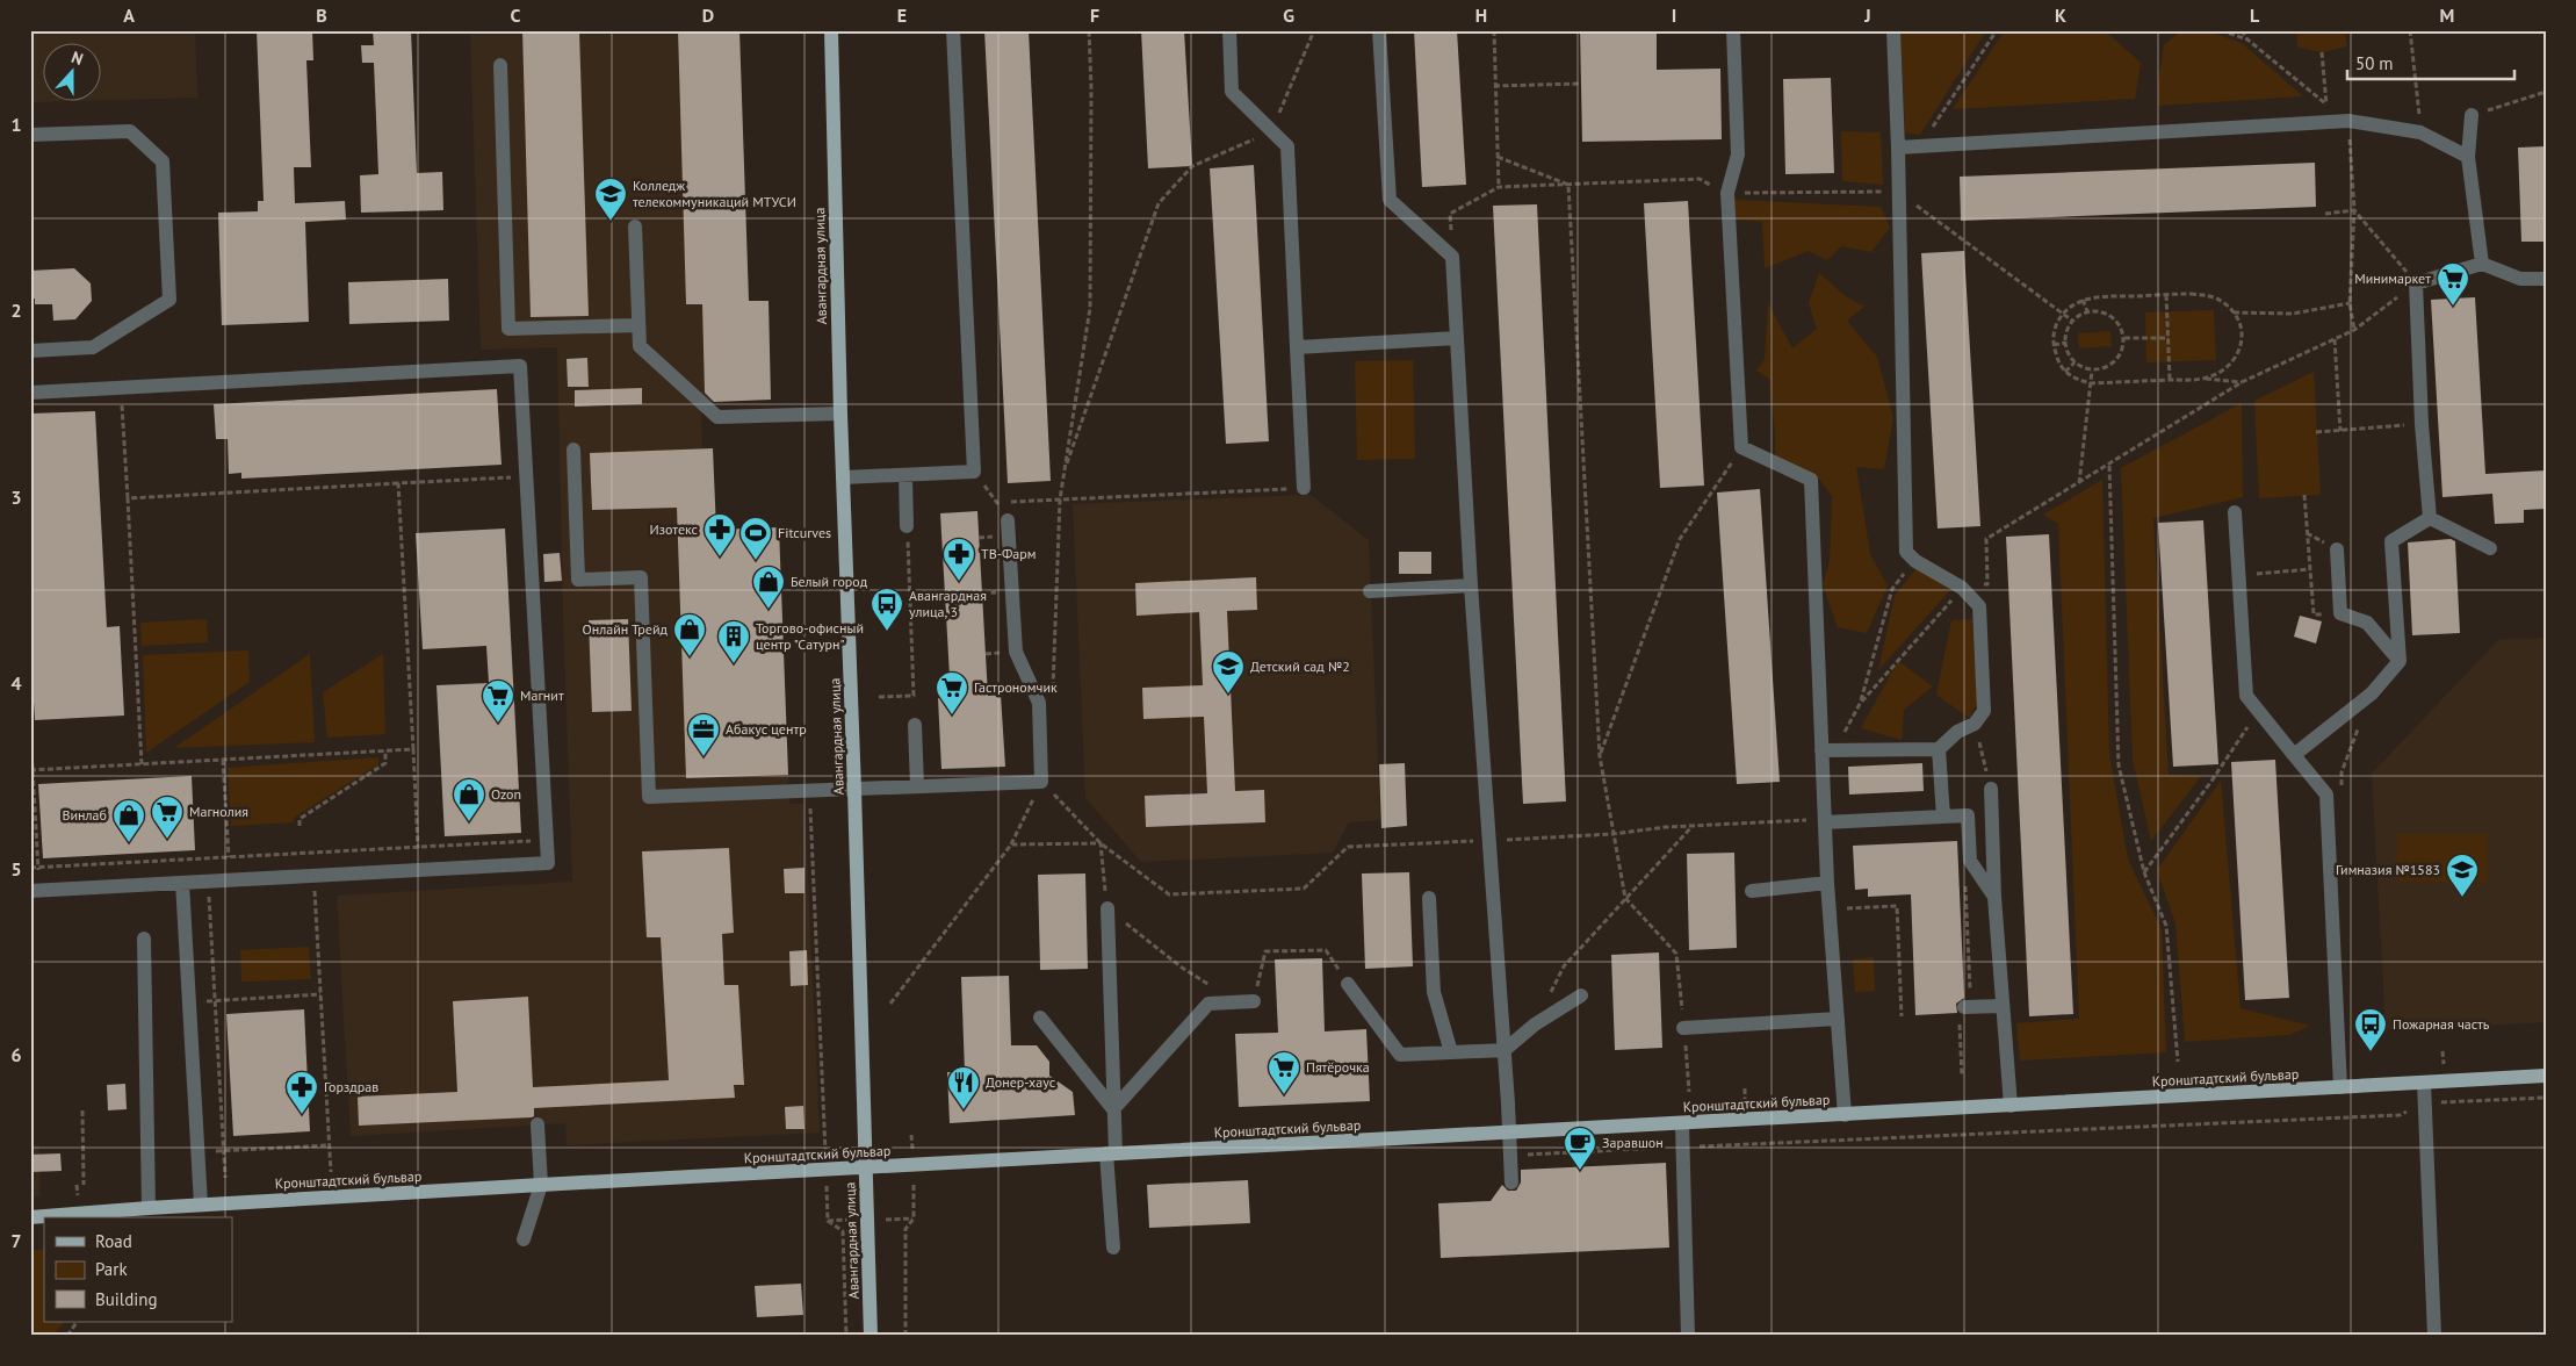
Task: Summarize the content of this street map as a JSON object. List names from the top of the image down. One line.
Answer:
{"streets":{"main road":["Авангардная улица","Кронштадтский бульвар"]},"crossings":[["Авангардная улица","Кронштадтский бульвар"]],"places":{"school or university":["Колледж телекоммуникаций МТУСИ","Детский сад №2","Гимназия №1583"],"supermarket":["Минимаркет","Гастрономчик","Магнит","Магнолия","Пятёрочка"],"pharmacy":["Изотекс","ТВ-Фарм","Горздрав"],"sports":["Fitcurves"],"shop":["Белый город","Онлайн Трейд","Ozon","Винлаб"],"bus stop":["Авангардная улица, 3","Пожарная часть"],"building":["Торгово-офисный центр \"Сатурн\""],"office":["Абакус центр"],"restaurant":["Донер-хаус"],"cafe":["Заравшон"]},"legend":["Road","Park","Building"],"scale_bar":"50 m","north":"top","grid":{"columns":["A","B","C","D","E","F","G","H","I","J","K","L","M"],"rows":["1","2","3","4","5","6","7"]}}
